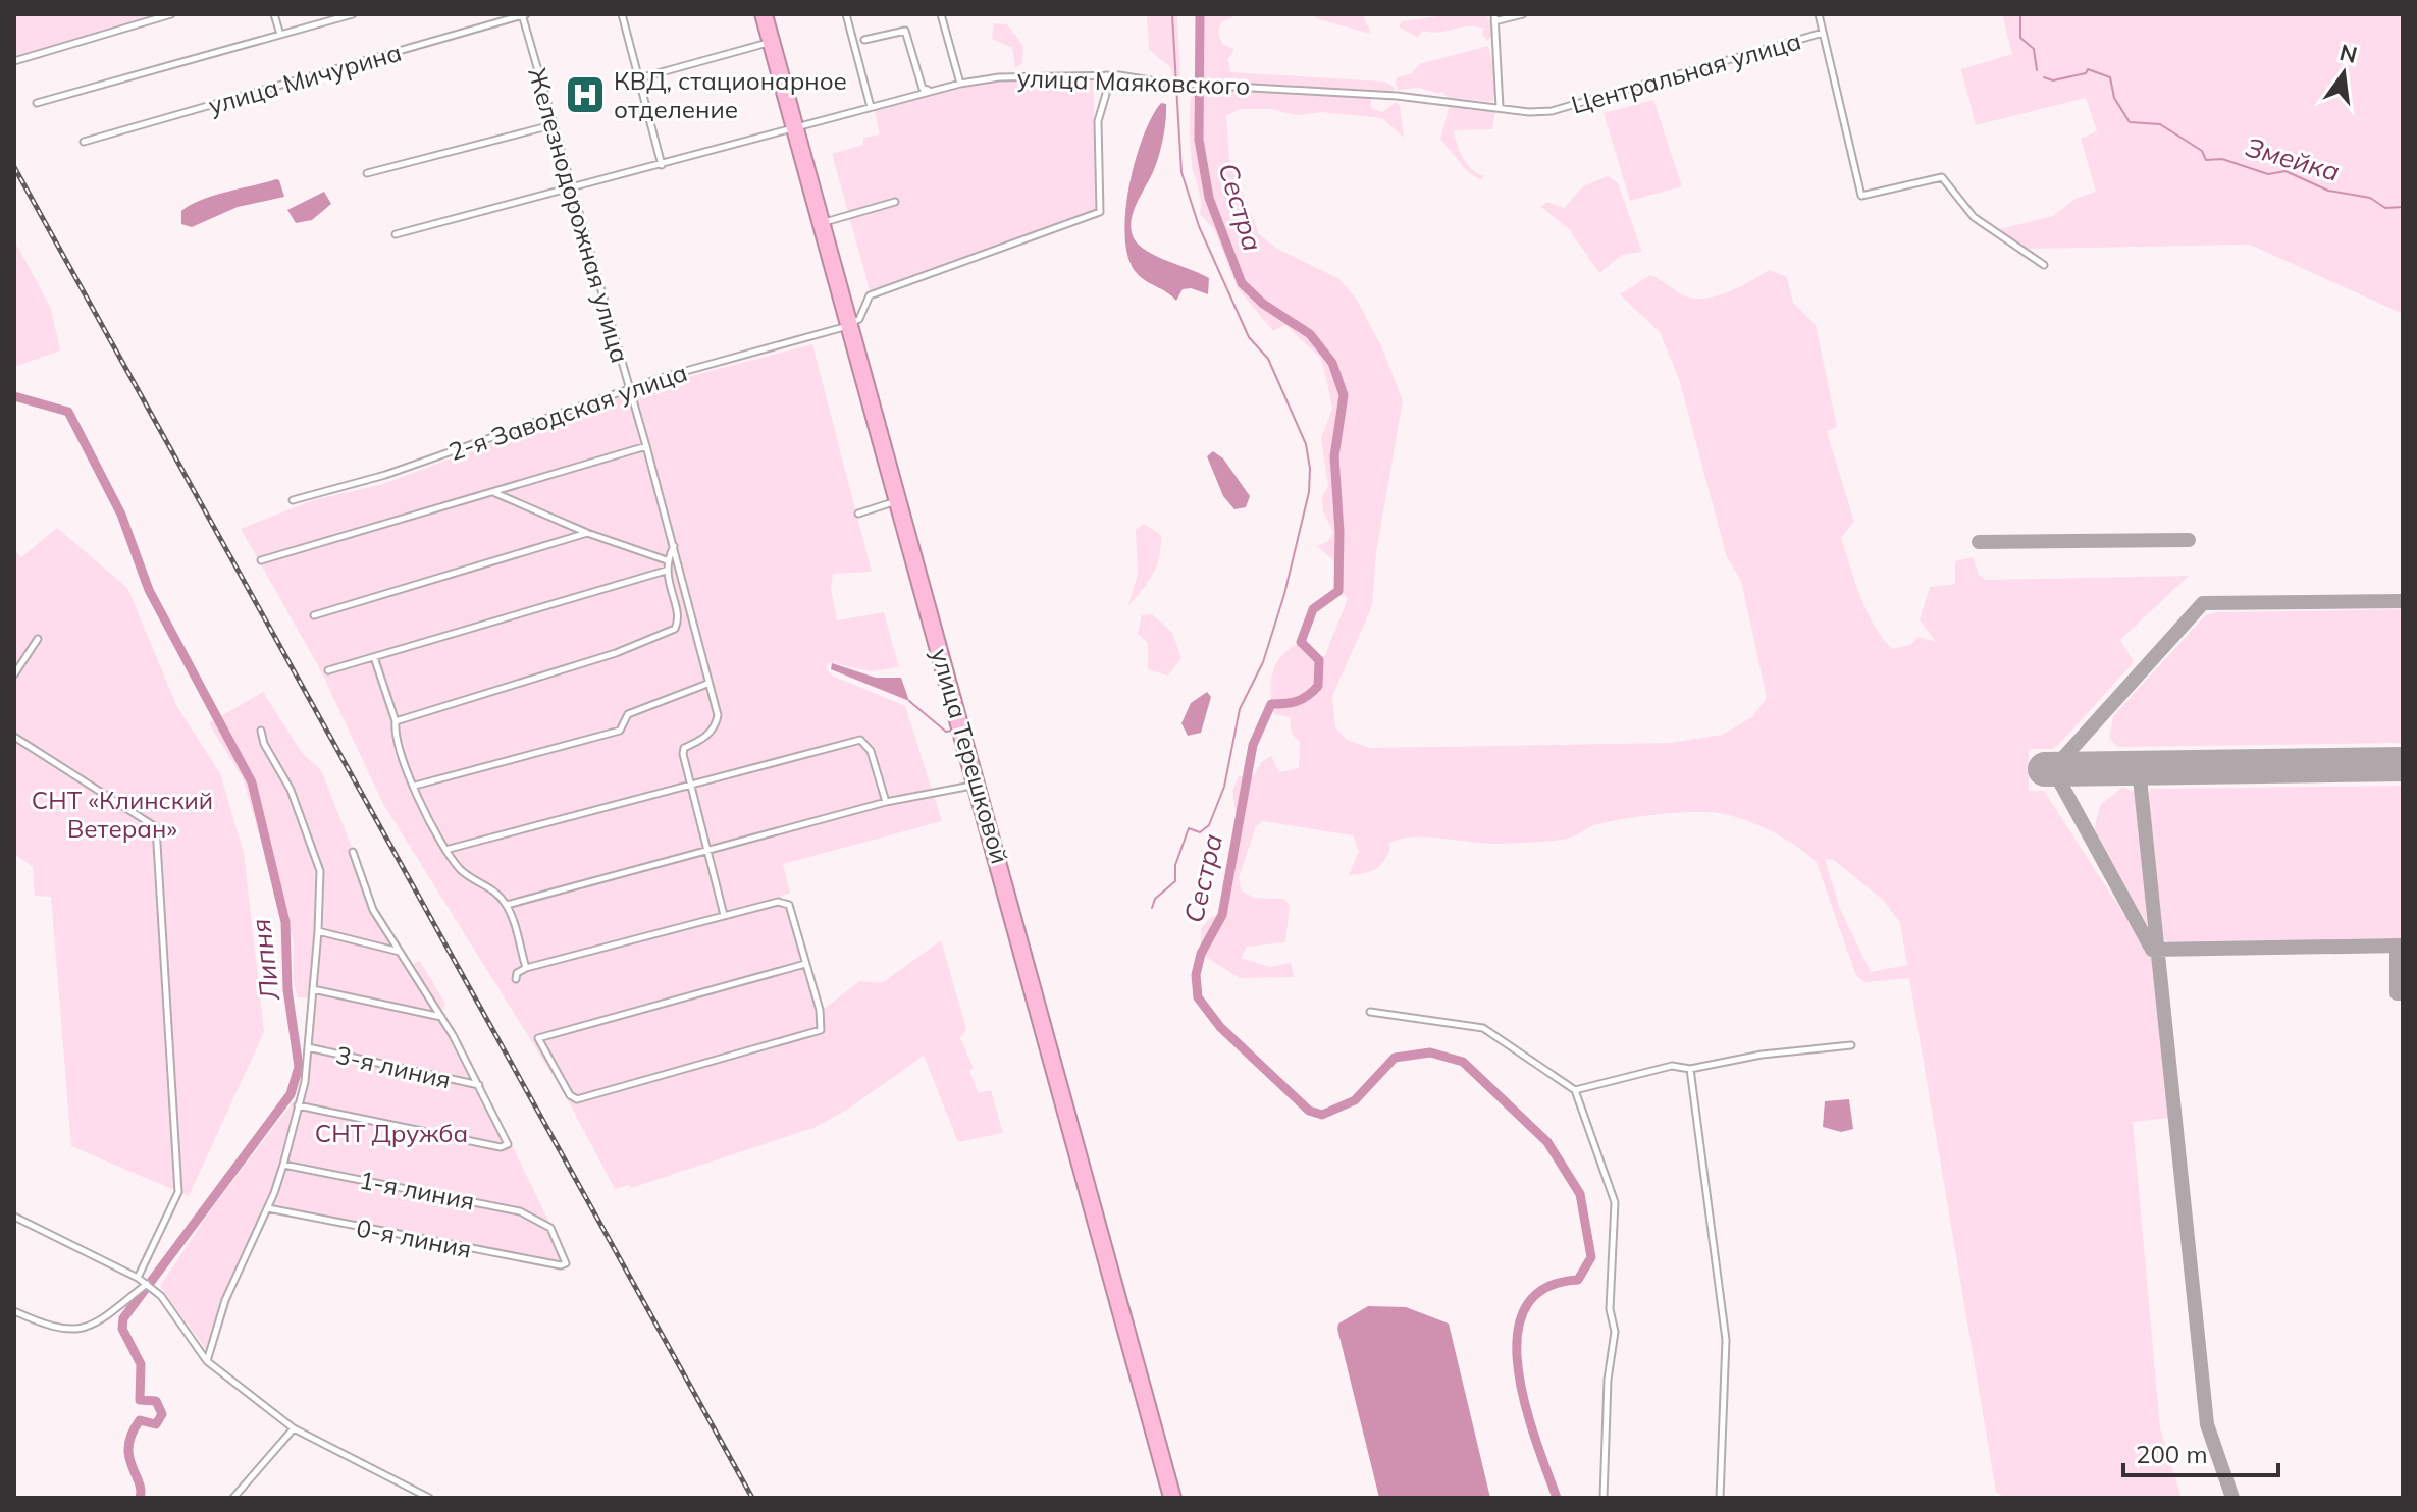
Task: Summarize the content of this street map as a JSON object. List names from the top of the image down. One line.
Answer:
{"streets":{"highway":["улица Терешковой"],"street":["Центральная улица","улица Мичурина","улица Маяковского","Железнодорожная улица","2-я Заводская улица","3-я линия","1-я линия","0-я линия"]},"crossings":[["Центральная улица","улица Маяковского"],["улица Мичурина","Железнодорожная улица"],["улица Маяковского","Железнодорожная улица"],["улица Маяковского","улица Терешковой"],["Железнодорожная улица","2-я Заводская улица"],["2-я Заводская улица","улица Терешковой"],["1-я линия","0-я линия"]],"water":["Змейка","Сестра","Липня"],"parks":["СНТ «Клинский Ветеран»","СНТ Дружба"],"places":{"hospital":["КВД, стационарное отделение"]},"scale_bar":"200 m","north":"top"}
